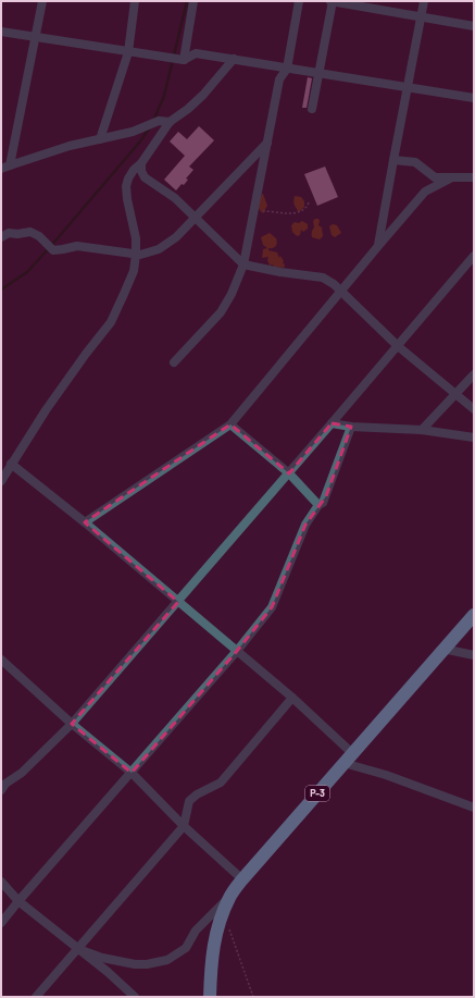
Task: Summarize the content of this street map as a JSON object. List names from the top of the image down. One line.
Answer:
{"streets":{"highway":["P-3"]}}
